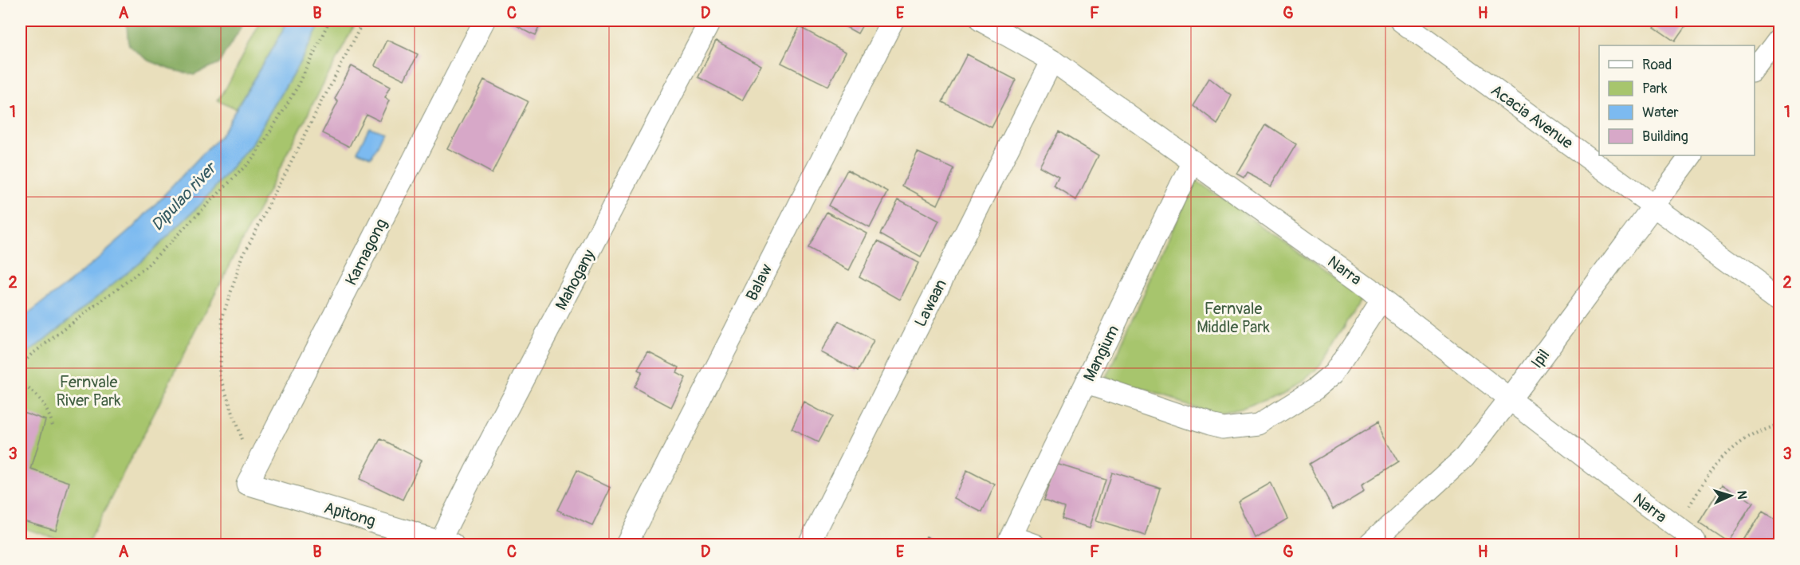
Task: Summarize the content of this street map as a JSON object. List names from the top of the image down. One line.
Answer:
{"streets":{"street":["Acacia Avenue","Kamagong","Narra","Mahogany","Balaw","Lawaan","Mangium","Ipil","Apitong"]},"crossings":[["Acacia Avenue","Ipil"],["Kamagong","Apitong"],["Narra","Lawaan"],["Narra","Mangium"],["Narra","Ipil"],["Mahogany","Apitong"]],"water":["Dipulao river"],"parks":["Fernvale Middle Park","Fernvale River Park"],"legend":["Road","Park","Water","Building"],"north":"right","grid":{"columns":["A","B","C","D","E","F","G","H","I"],"rows":["1","2","3"]}}
